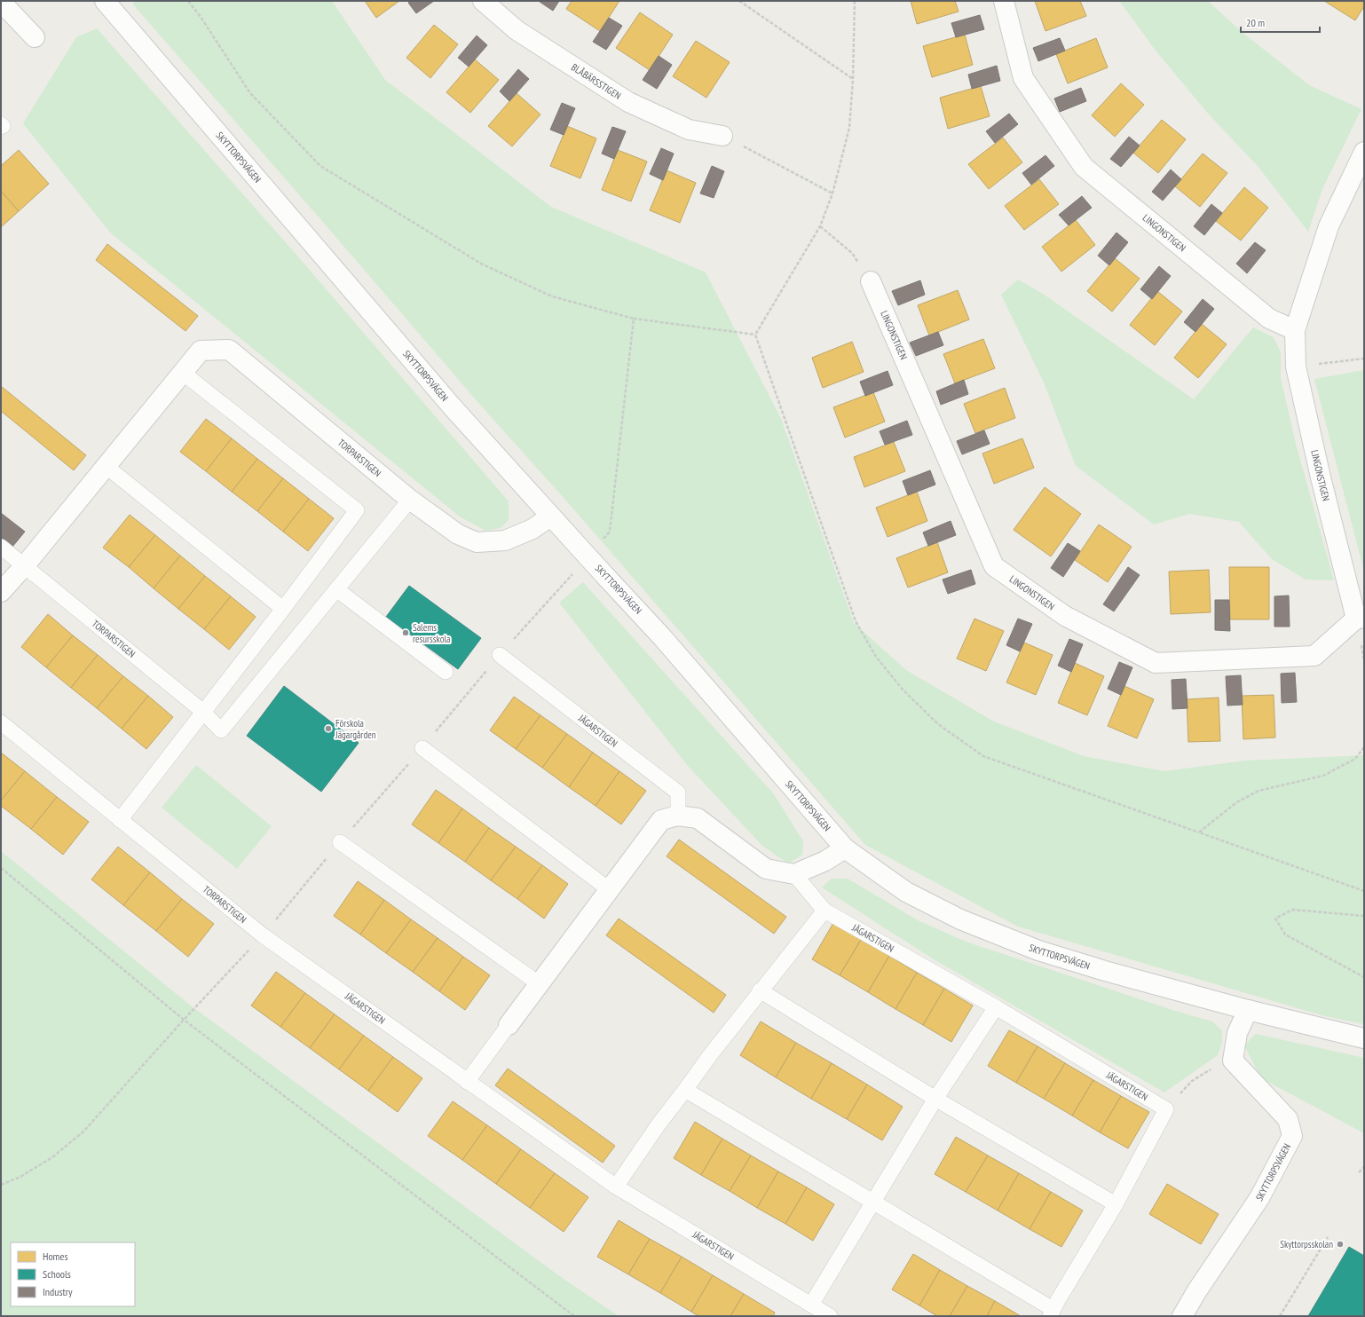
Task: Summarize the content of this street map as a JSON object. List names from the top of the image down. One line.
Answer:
{"streets":{"street":["BLÅBÄRSSTIGEN","SKYTTORPSVÄGEN","LINGONSTIGEN","TORPARSTIGEN"],"lane":["JÄGARSTIGEN"]},"crossings":[["SKYTTORPSVÄGEN","TORPARSTIGEN"],["TORPARSTIGEN","JÄGARSTIGEN"]],"places":["Salems resursskola","Förskola Jägargården","Skyttorpsskolan"],"legend":["Homes","Schools","Industry"],"scale_bar":"20 m"}
